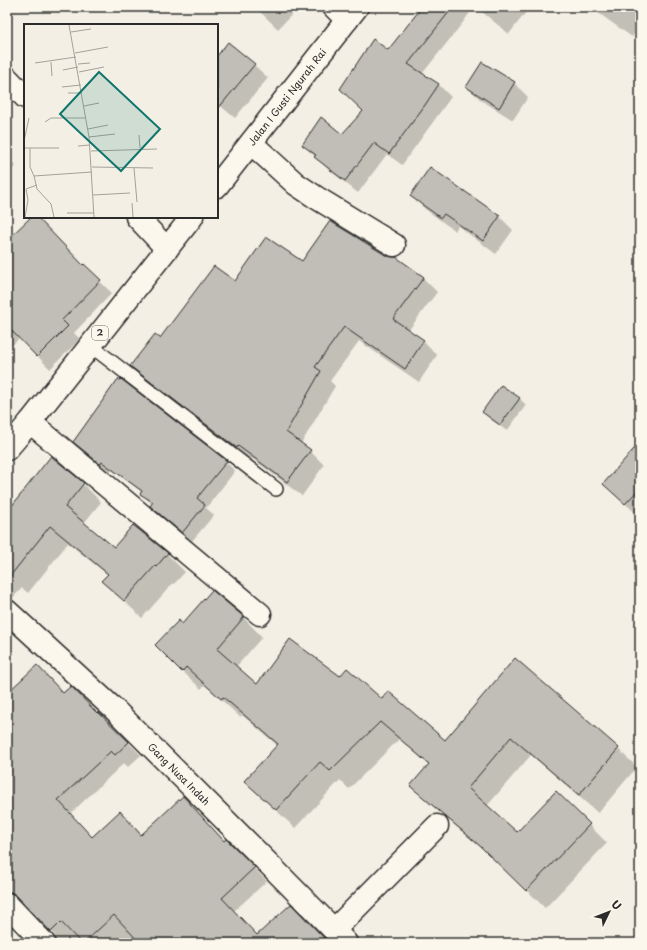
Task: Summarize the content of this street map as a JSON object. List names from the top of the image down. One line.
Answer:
{"streets":{"main road":["Jalan I Gusti Ngurah Rai","2","Gang Nusa Indah"]},"north":"top right"}
